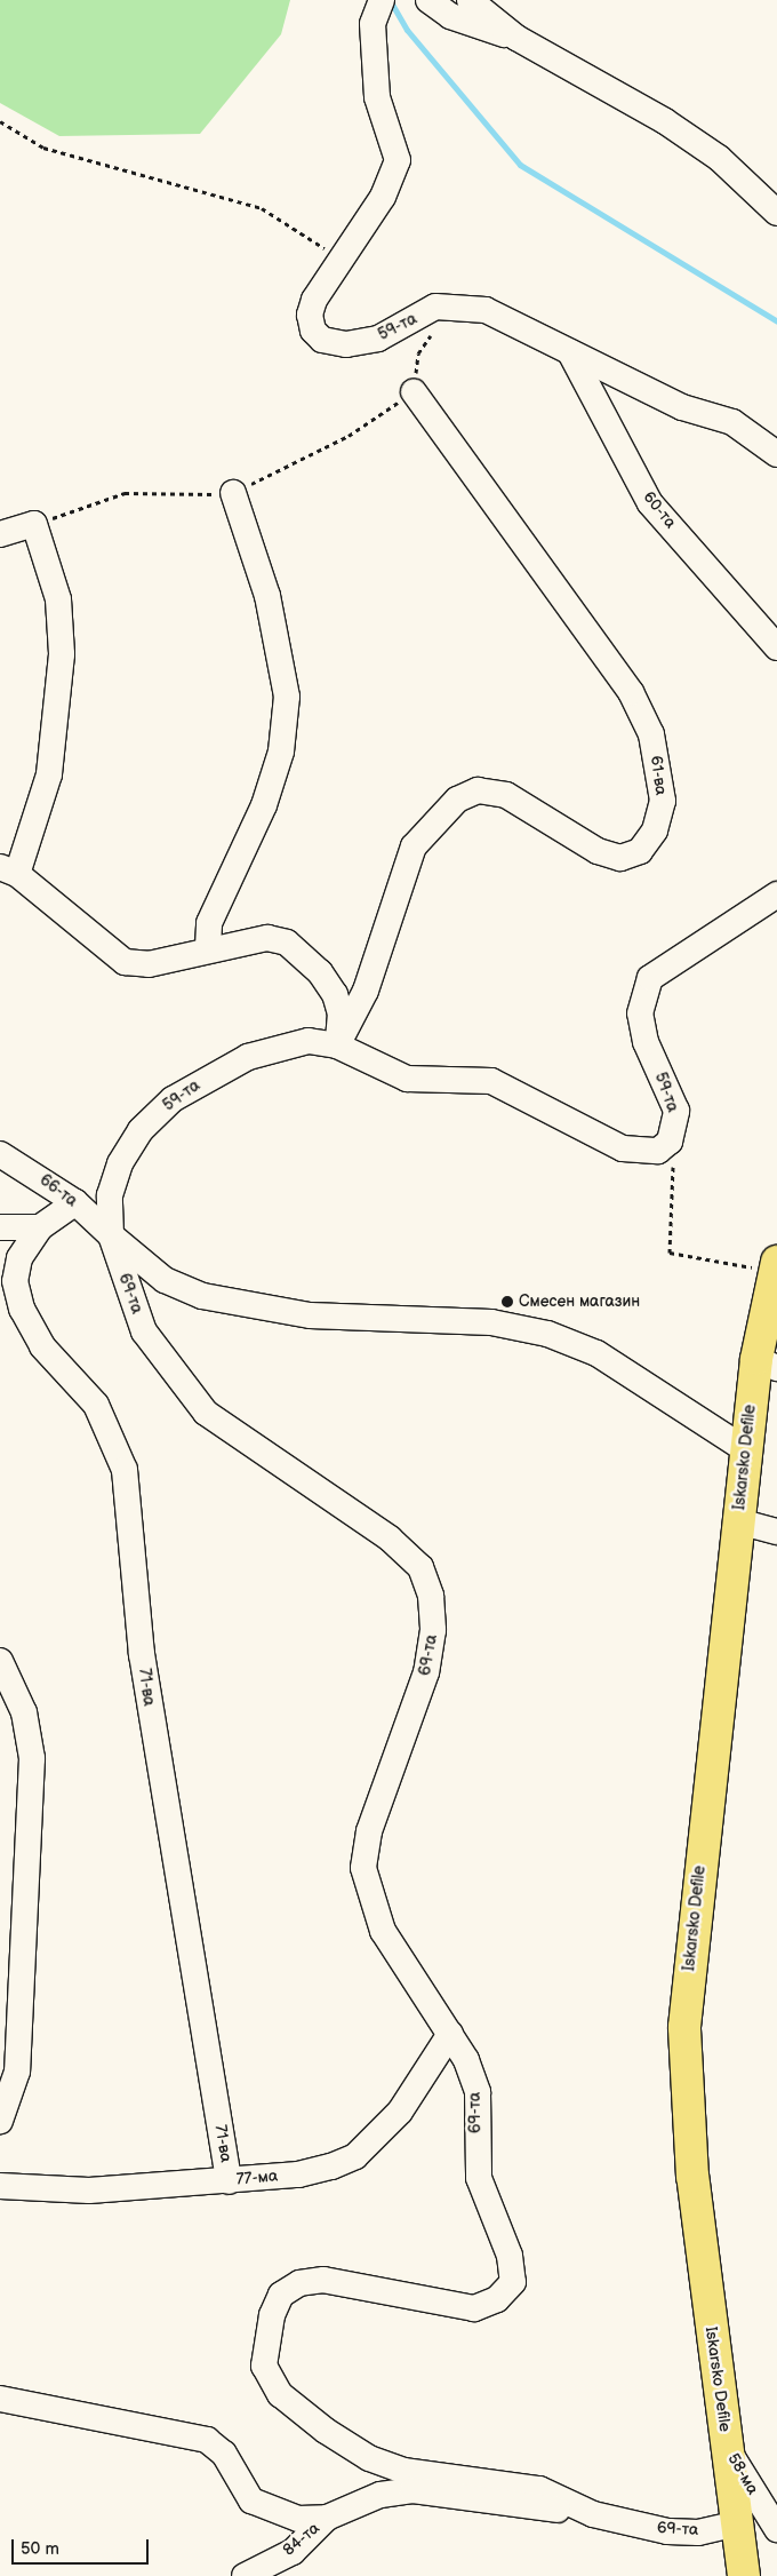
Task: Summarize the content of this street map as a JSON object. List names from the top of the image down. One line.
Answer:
{"streets":{"main road":["Iskarsko Defile"],"street":["59-та","60-та","61-ва","66-та","69-та","71-ва","77-ма","58-ма","84-та"]},"crossings":[["59-та","60-та"],["59-та","61-ва"],["59-та","66-та"],["59-та","69-та"],["66-та","69-та"],["69-та","Iskarsko Defile"],["69-та","77-ма"],["Iskarsko Defile","58-ма"],["71-ва","77-ма"]],"places":["Смесен магазин"],"scale_bar":"50 m"}
